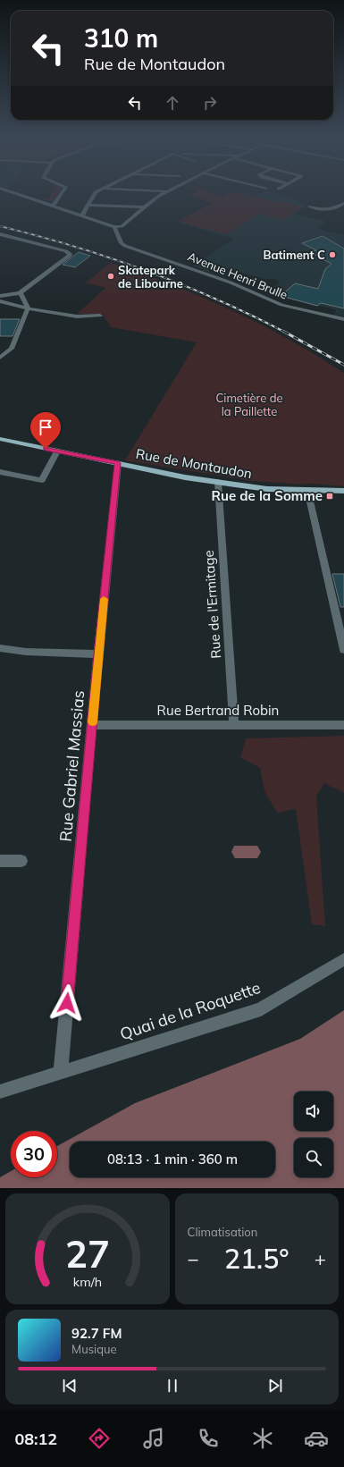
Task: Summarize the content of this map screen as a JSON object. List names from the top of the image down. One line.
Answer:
{"streets":{"main road":["Rue de Montaudon"],"street":["Avenue Henri Brulle","Rue de l'Ermitage","Rue Bertrand Robin","Rue Gabriel Massias","Quai de la Roquette"]},"crossings":[["Rue de Montaudon","Rue de l'Ermitage"],["Rue de Montaudon","Rue Gabriel Massias"],["Rue de l'Ermitage","Rue Bertrand Robin"],["Rue Bertrand Robin","Rue Gabriel Massias"],["Rue Gabriel Massias","Quai de la Roquette"]],"parks":["Cimetière de la Paillette"],"places":{"other":["Batiment C","Skatepark de Libourne"],"transit":["Rue de la Somme"]},"page":{"turn":["310 m","Rue de Montaudon"],"limit":"30","trip":"08:13 · 1 min · 360 m","tile":"Climatisation","heat":["−","21.5°","+"],"song":["92.7 FM","Musique"],"tabs":"08:12","gauge":["27","km/h"]}}
